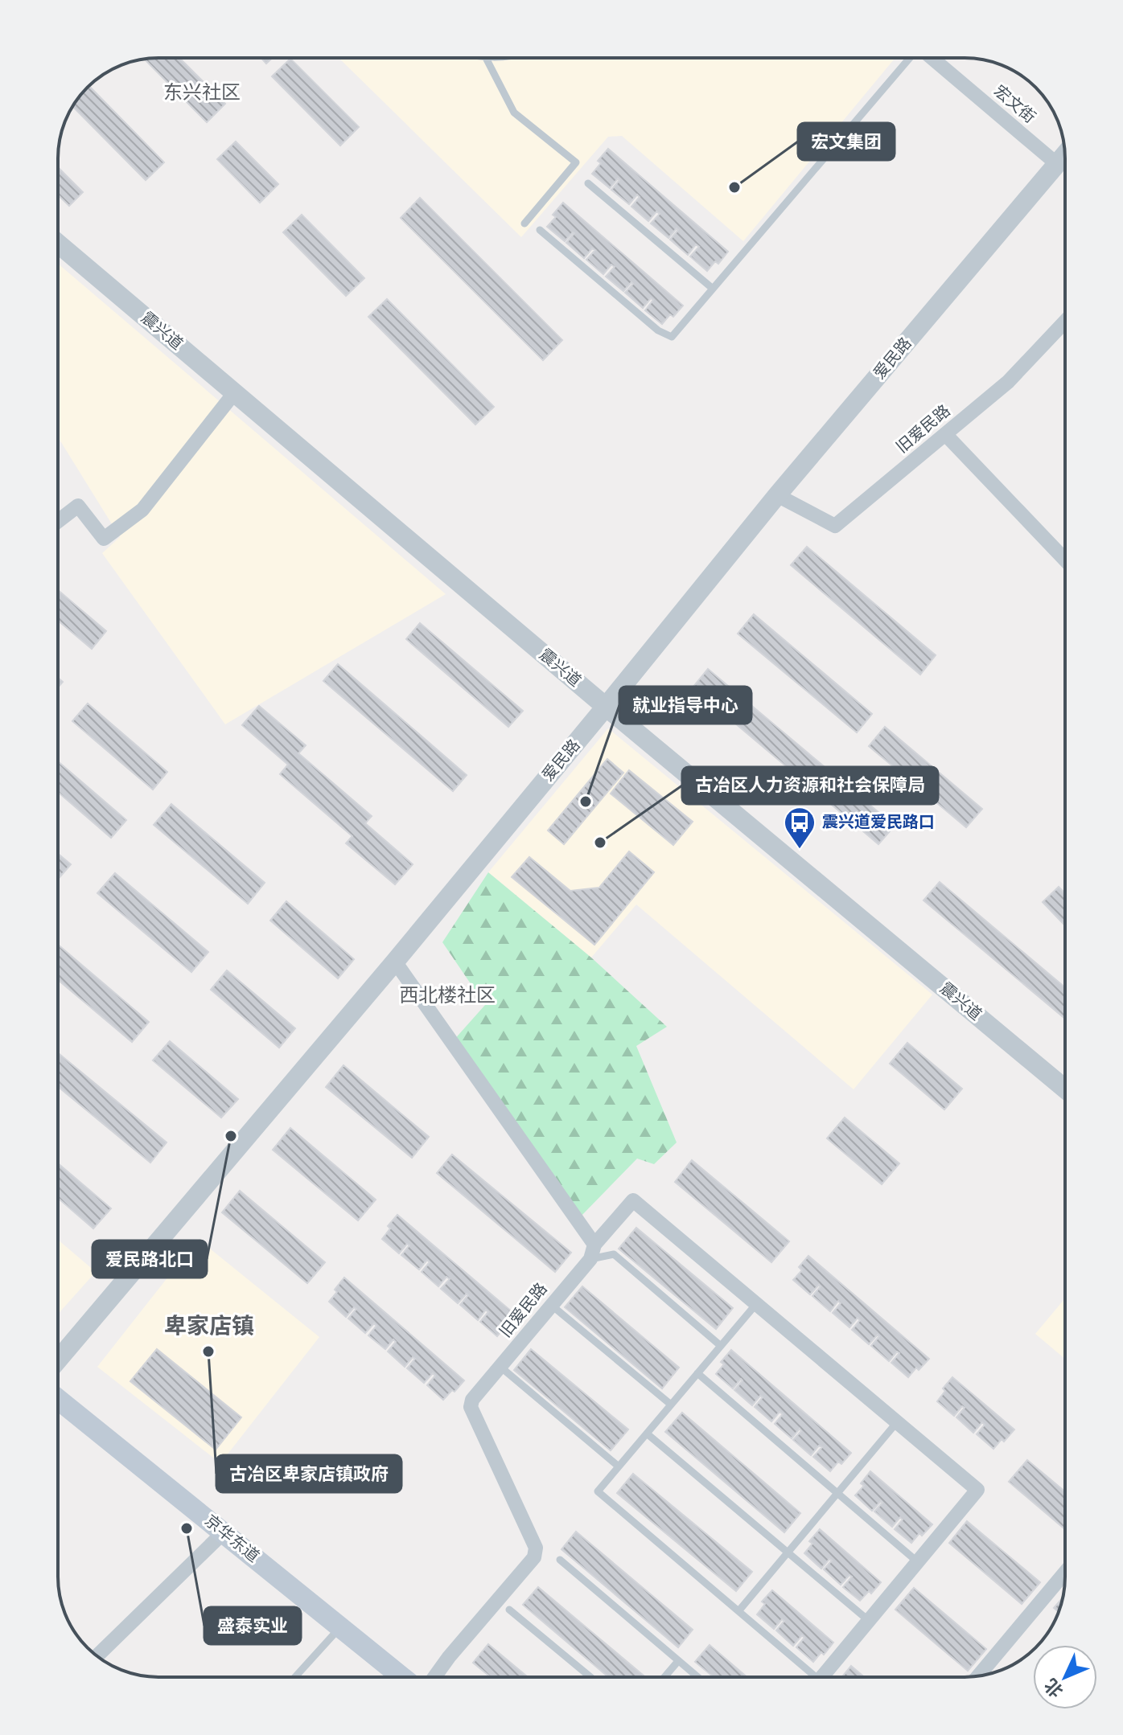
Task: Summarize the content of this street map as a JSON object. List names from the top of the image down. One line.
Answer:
{"streets":{"main road":["京华东道"],"street":["宏文街","震兴道","爱民路","旧爱民路"]},"crossings":[["宏文街","爱民路"],["震兴道","爱民路"],["爱民路","旧爱民路"]],"districts":["东兴社区","西北楼社区","卑家店镇"],"places":{"other":["宏文集团","就业指导中心","古冶区人力资源和社会保障局","爱民路北口","古冶区卑家店镇政府","盛泰实业"],"bus stop":["震兴道爱民路口"]},"north":"bottom left"}
